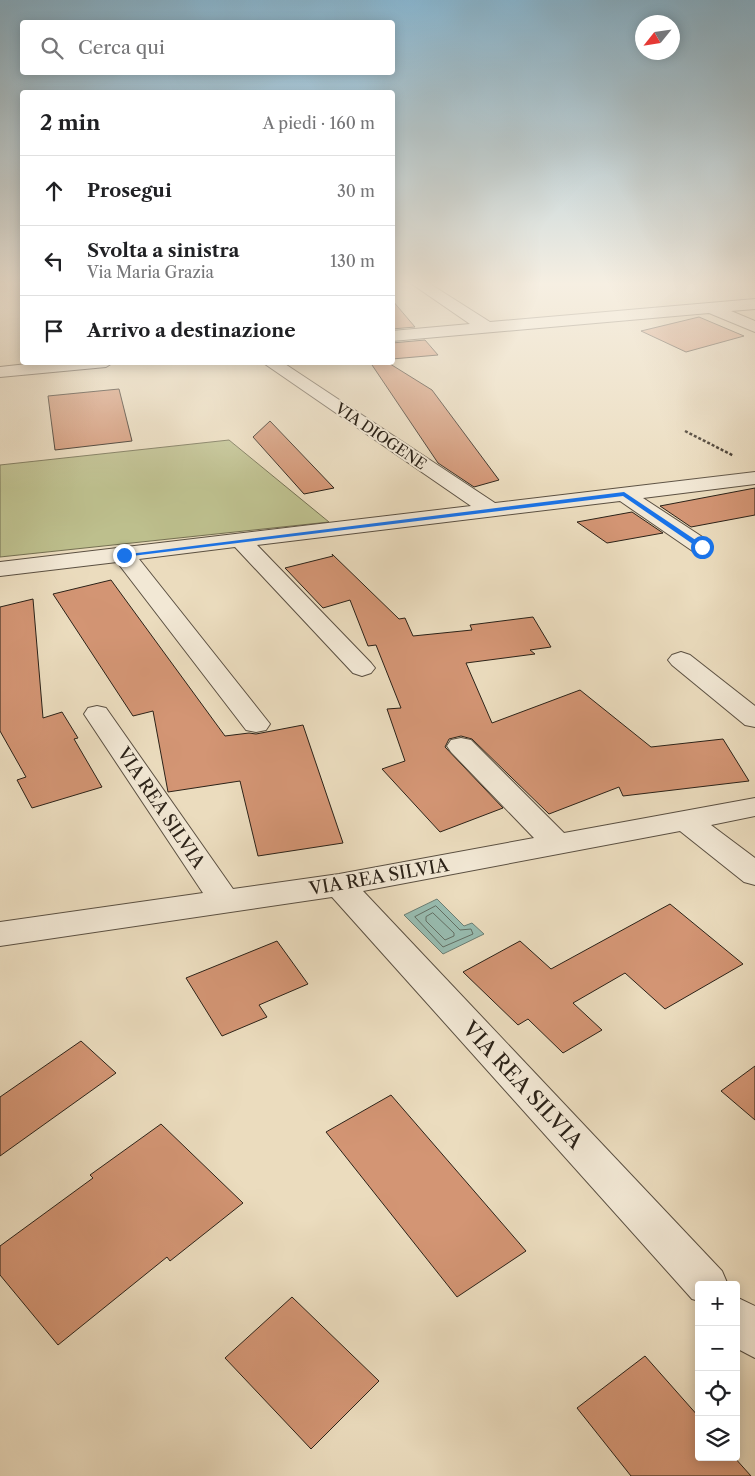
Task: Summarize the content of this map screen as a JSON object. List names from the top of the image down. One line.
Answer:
{"streets":{"street":["VIA DIOGENE","VIA REA SILVIA"]},"north":"bottom left","page":{"search":"Cerca qui","heading":["2 min","A piedi · 160 m"],"list":[["Prosegui","30 m"],["Svolta a sinistra","Via Maria Grazia","130 m"],"Arrivo a destinazione"],"map_buttons":["+","−"]}}
